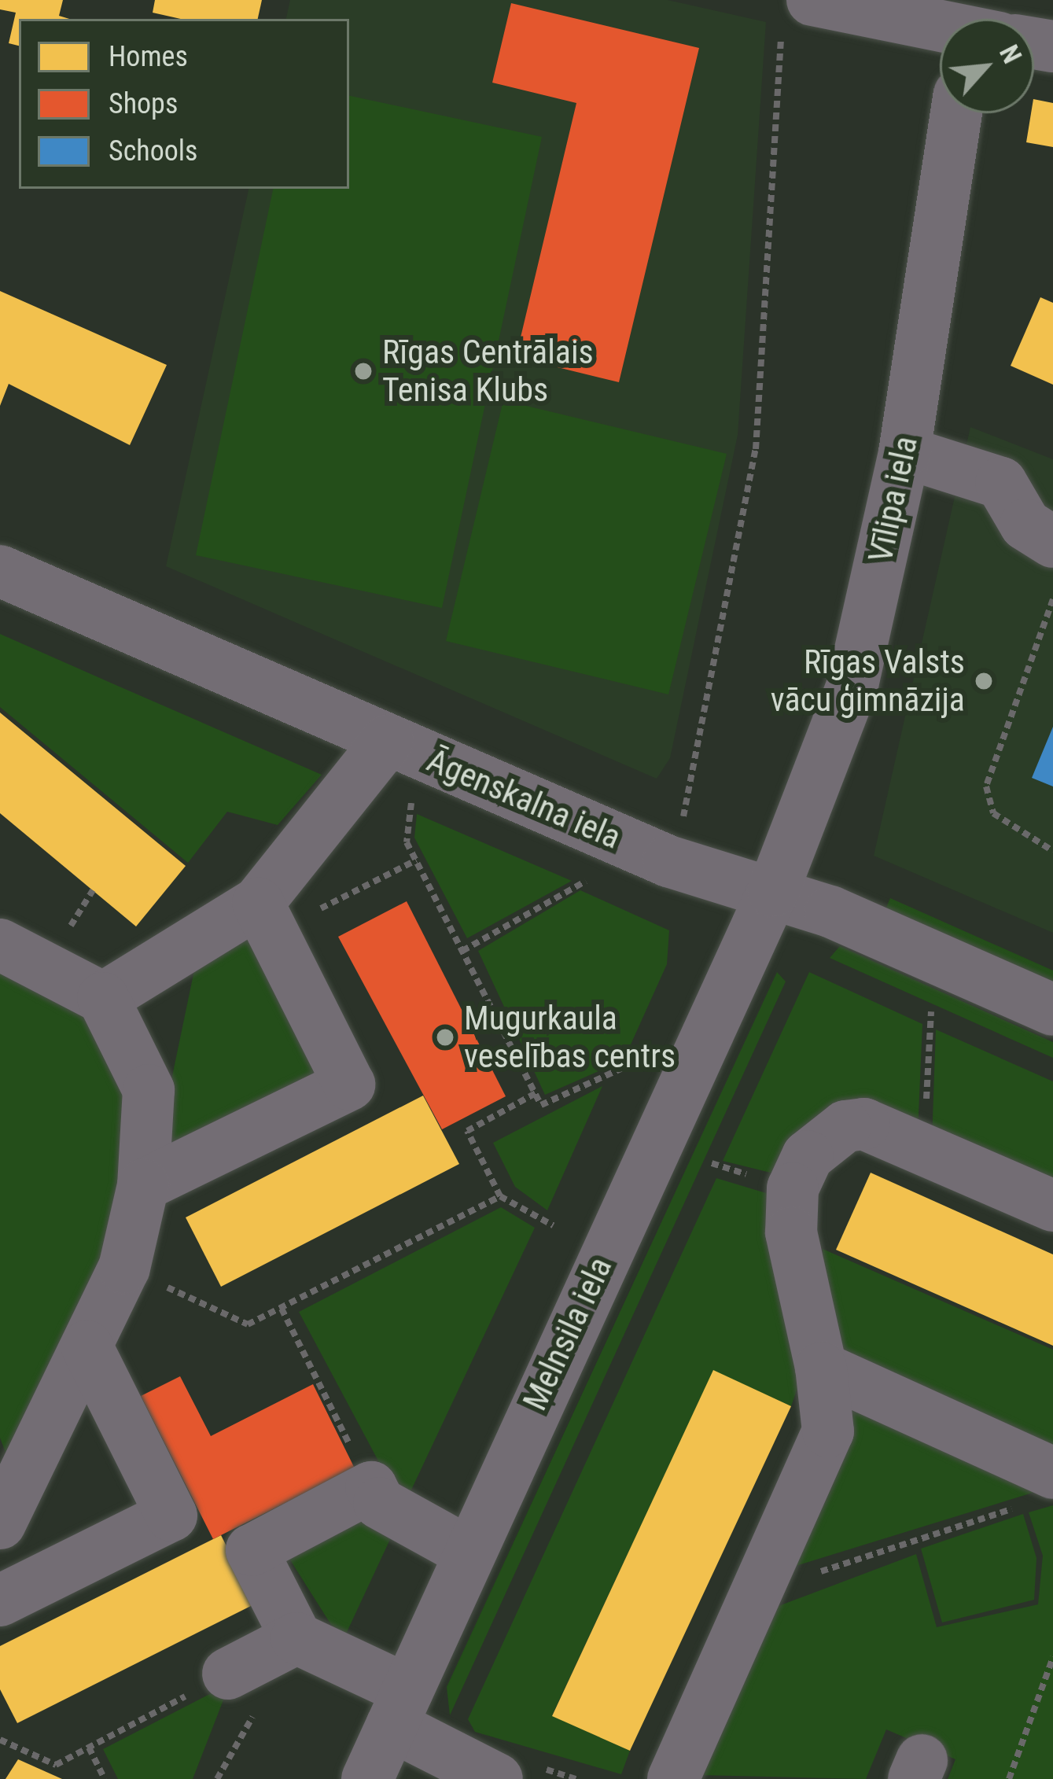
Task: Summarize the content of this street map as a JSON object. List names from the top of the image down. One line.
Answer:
{"streets":{"street":["Vīlipa iela","Āgenskalna iela","Melnsila iela"]},"crossings":[["Vīlipa iela","Āgenskalna iela"],["Vīlipa iela","Melnsila iela"],["Āgenskalna iela","Melnsila iela"]],"places":["Rīgas Centrālais Tenisa Klubs","Rīgas Valsts vācu ģimnāzija","Mugurkaula veselības centrs"],"legend":["Homes","Shops","Schools"],"north":"top right"}
